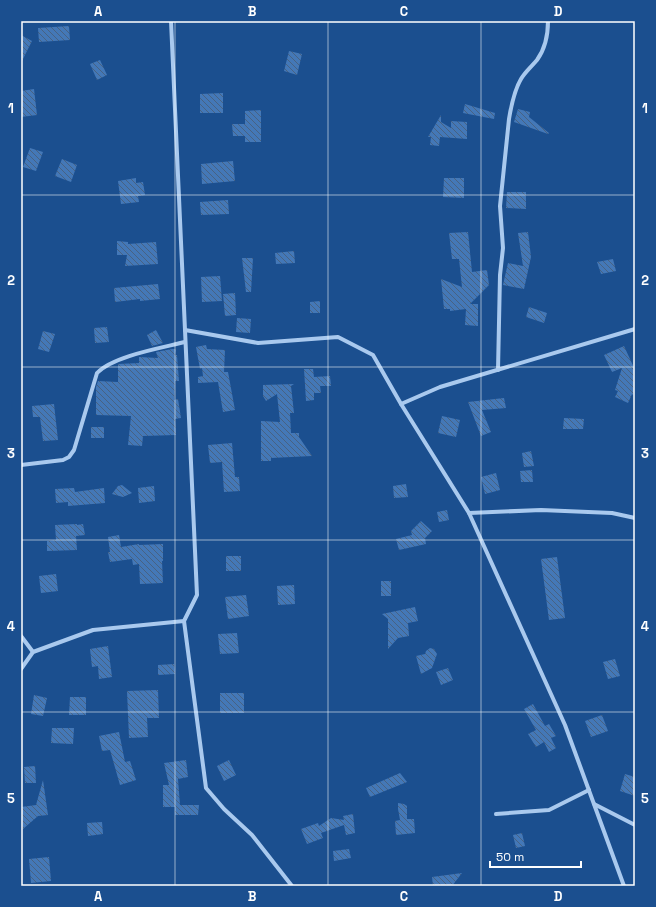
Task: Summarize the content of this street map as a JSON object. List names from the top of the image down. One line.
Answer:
{"scale_bar":"50 m","grid":{"columns":["A","B","C","D"],"rows":["1","2","3","4","5"]}}
